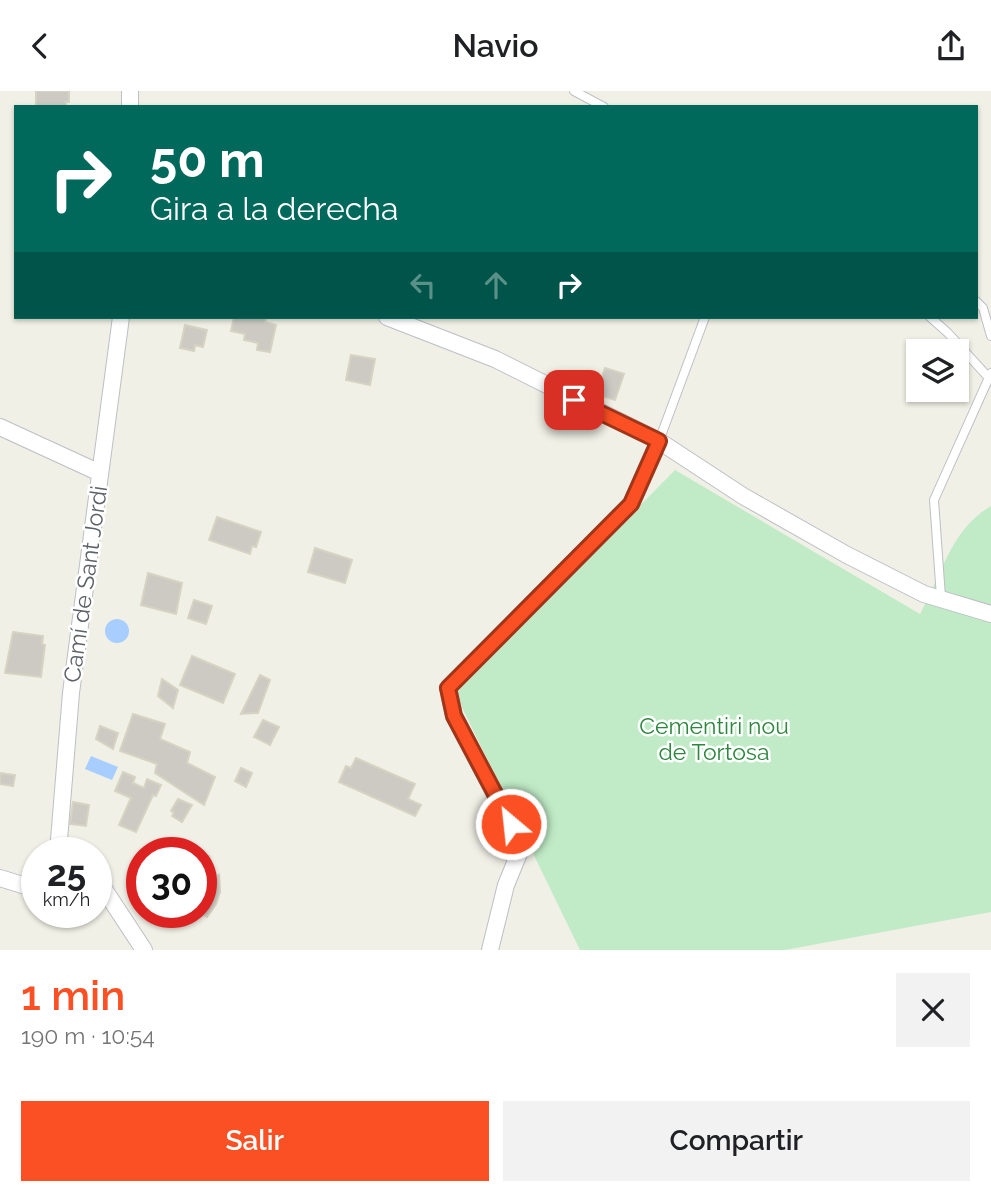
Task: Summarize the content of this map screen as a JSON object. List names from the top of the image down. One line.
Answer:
{"streets":{"street":["Camí de Sant Jordi"]},"parks":["Cementiri nou de Tortosa"],"page":{"header":"Navio","turn":["50 m","Gira a la derecha"],"speed":"25 km/h","limit":"30","heading":["1 min","190 m · 10:54"],"buttons":["Salir","Compartir"]}}
